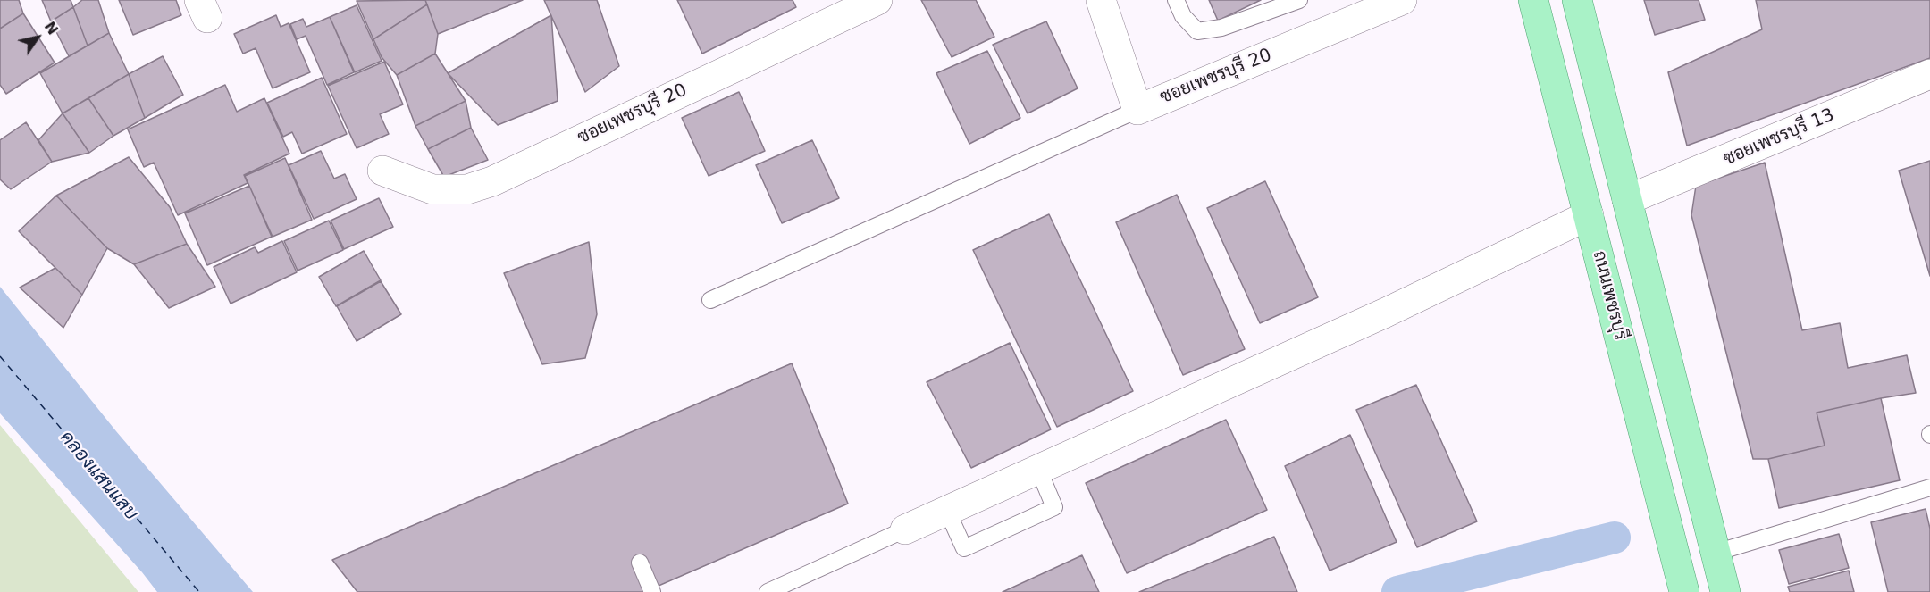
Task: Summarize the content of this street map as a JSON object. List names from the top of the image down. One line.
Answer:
{"streets":{"main road":["ถนนเพชรบุรี"],"street":["ซอยเพชรบุรี 20","ซอยเพชรบุรี 13"]},"water":["คลองแสนแสบ"],"north":"top right"}
